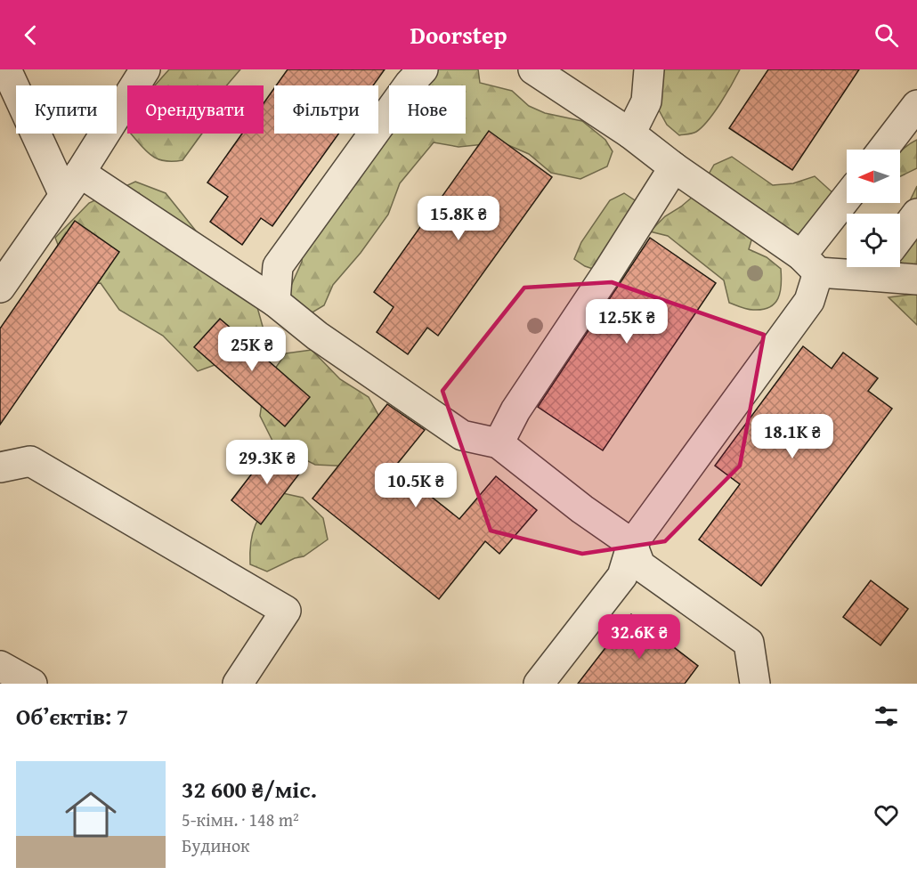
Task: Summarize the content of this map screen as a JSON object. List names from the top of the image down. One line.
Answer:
{"north":"left","page":{"header":"Doorstep","chip":["Купити","Орендувати","Фільтри","Нове"],"price":["15.8K ₴","12.5K ₴","25K ₴","18.1K ₴","29.3K ₴","10.5K ₴","32.6K ₴"],"heading":"Об’єктів: 7","list":[{"name":"32 600 ₴/міс.","note":"5-кімн. · 148 m² · Будинок"}]}}
